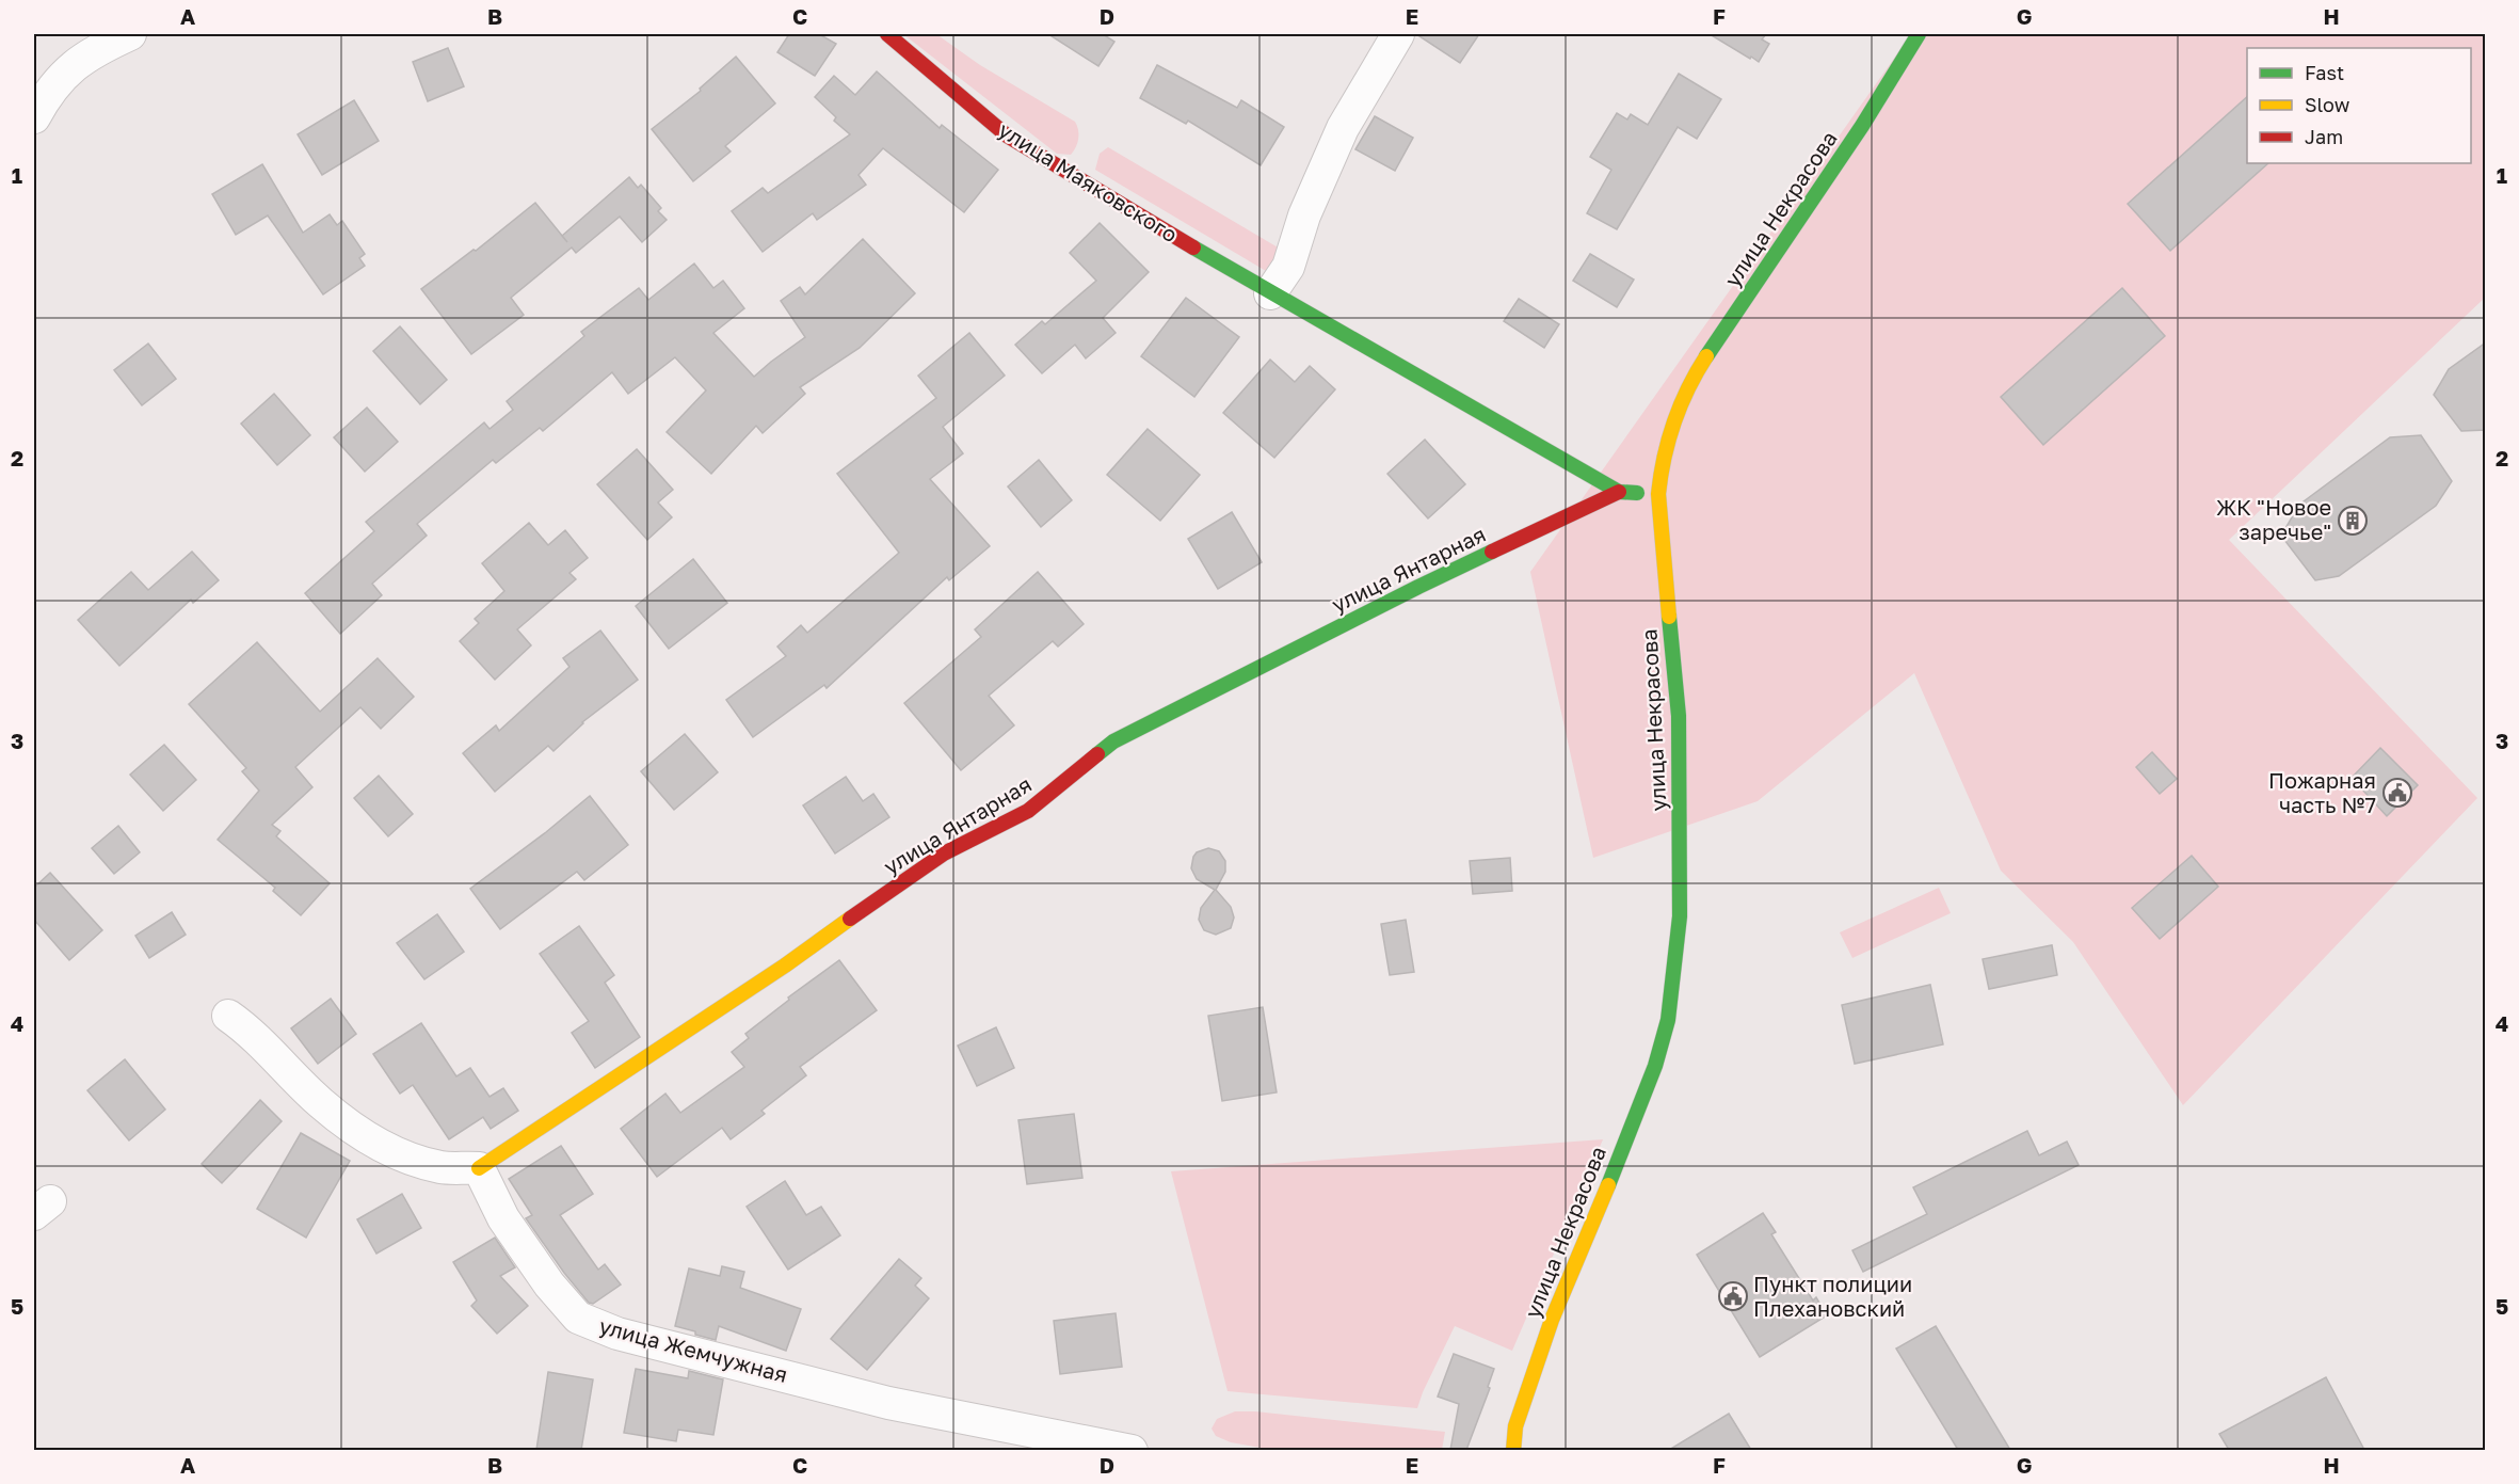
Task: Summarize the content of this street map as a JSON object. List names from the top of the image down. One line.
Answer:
{"streets":{"street":["улица Маяковского","улица Некрасова","улица Янтарная","улица Жемчужная"]},"crossings":[["улица Маяковского","улица Некрасова"],["улица Маяковского","улица Янтарная"],["улица Янтарная","улица Жемчужная"]],"places":{"building":["ЖК \"Новое заречье\""],"public building":["Пожарная часть №7","Пункт полиции Плехановский"]},"legend":["Fast","Slow","Jam"],"grid":{"columns":["A","B","C","D","E","F","G","H"],"rows":["1","2","3","4","5"]}}
